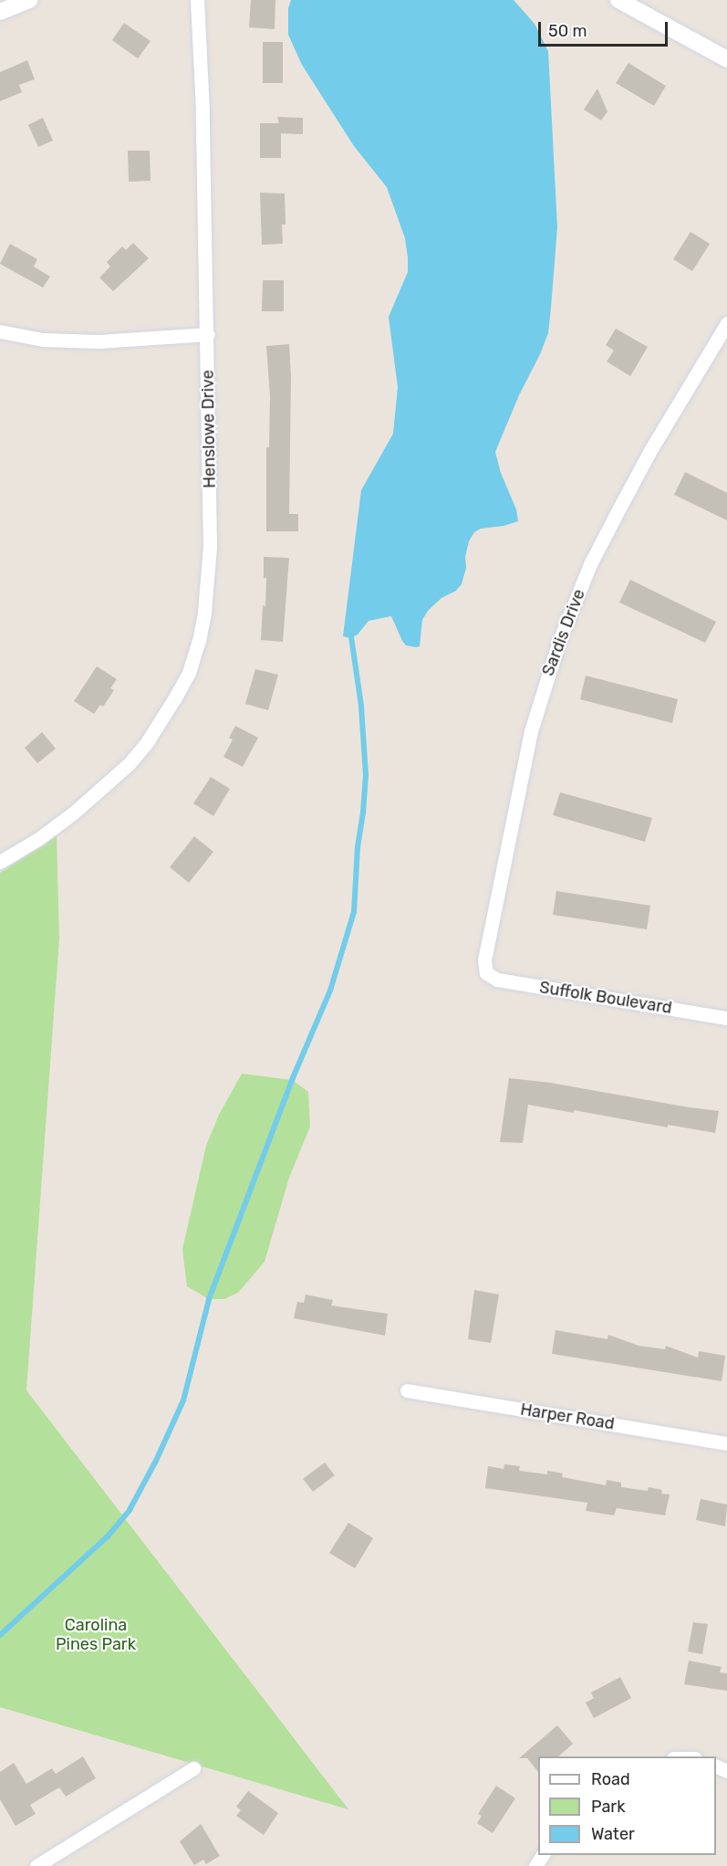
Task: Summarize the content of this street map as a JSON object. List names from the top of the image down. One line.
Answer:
{"streets":{"street":["Henslowe Drive","Sardis Drive","Suffolk Boulevard","Harper Road"]},"crossings":[["Sardis Drive","Suffolk Boulevard"]],"parks":["Carolina Pines Park"],"legend":["Road","Park","Water"],"scale_bar":"50 m"}
